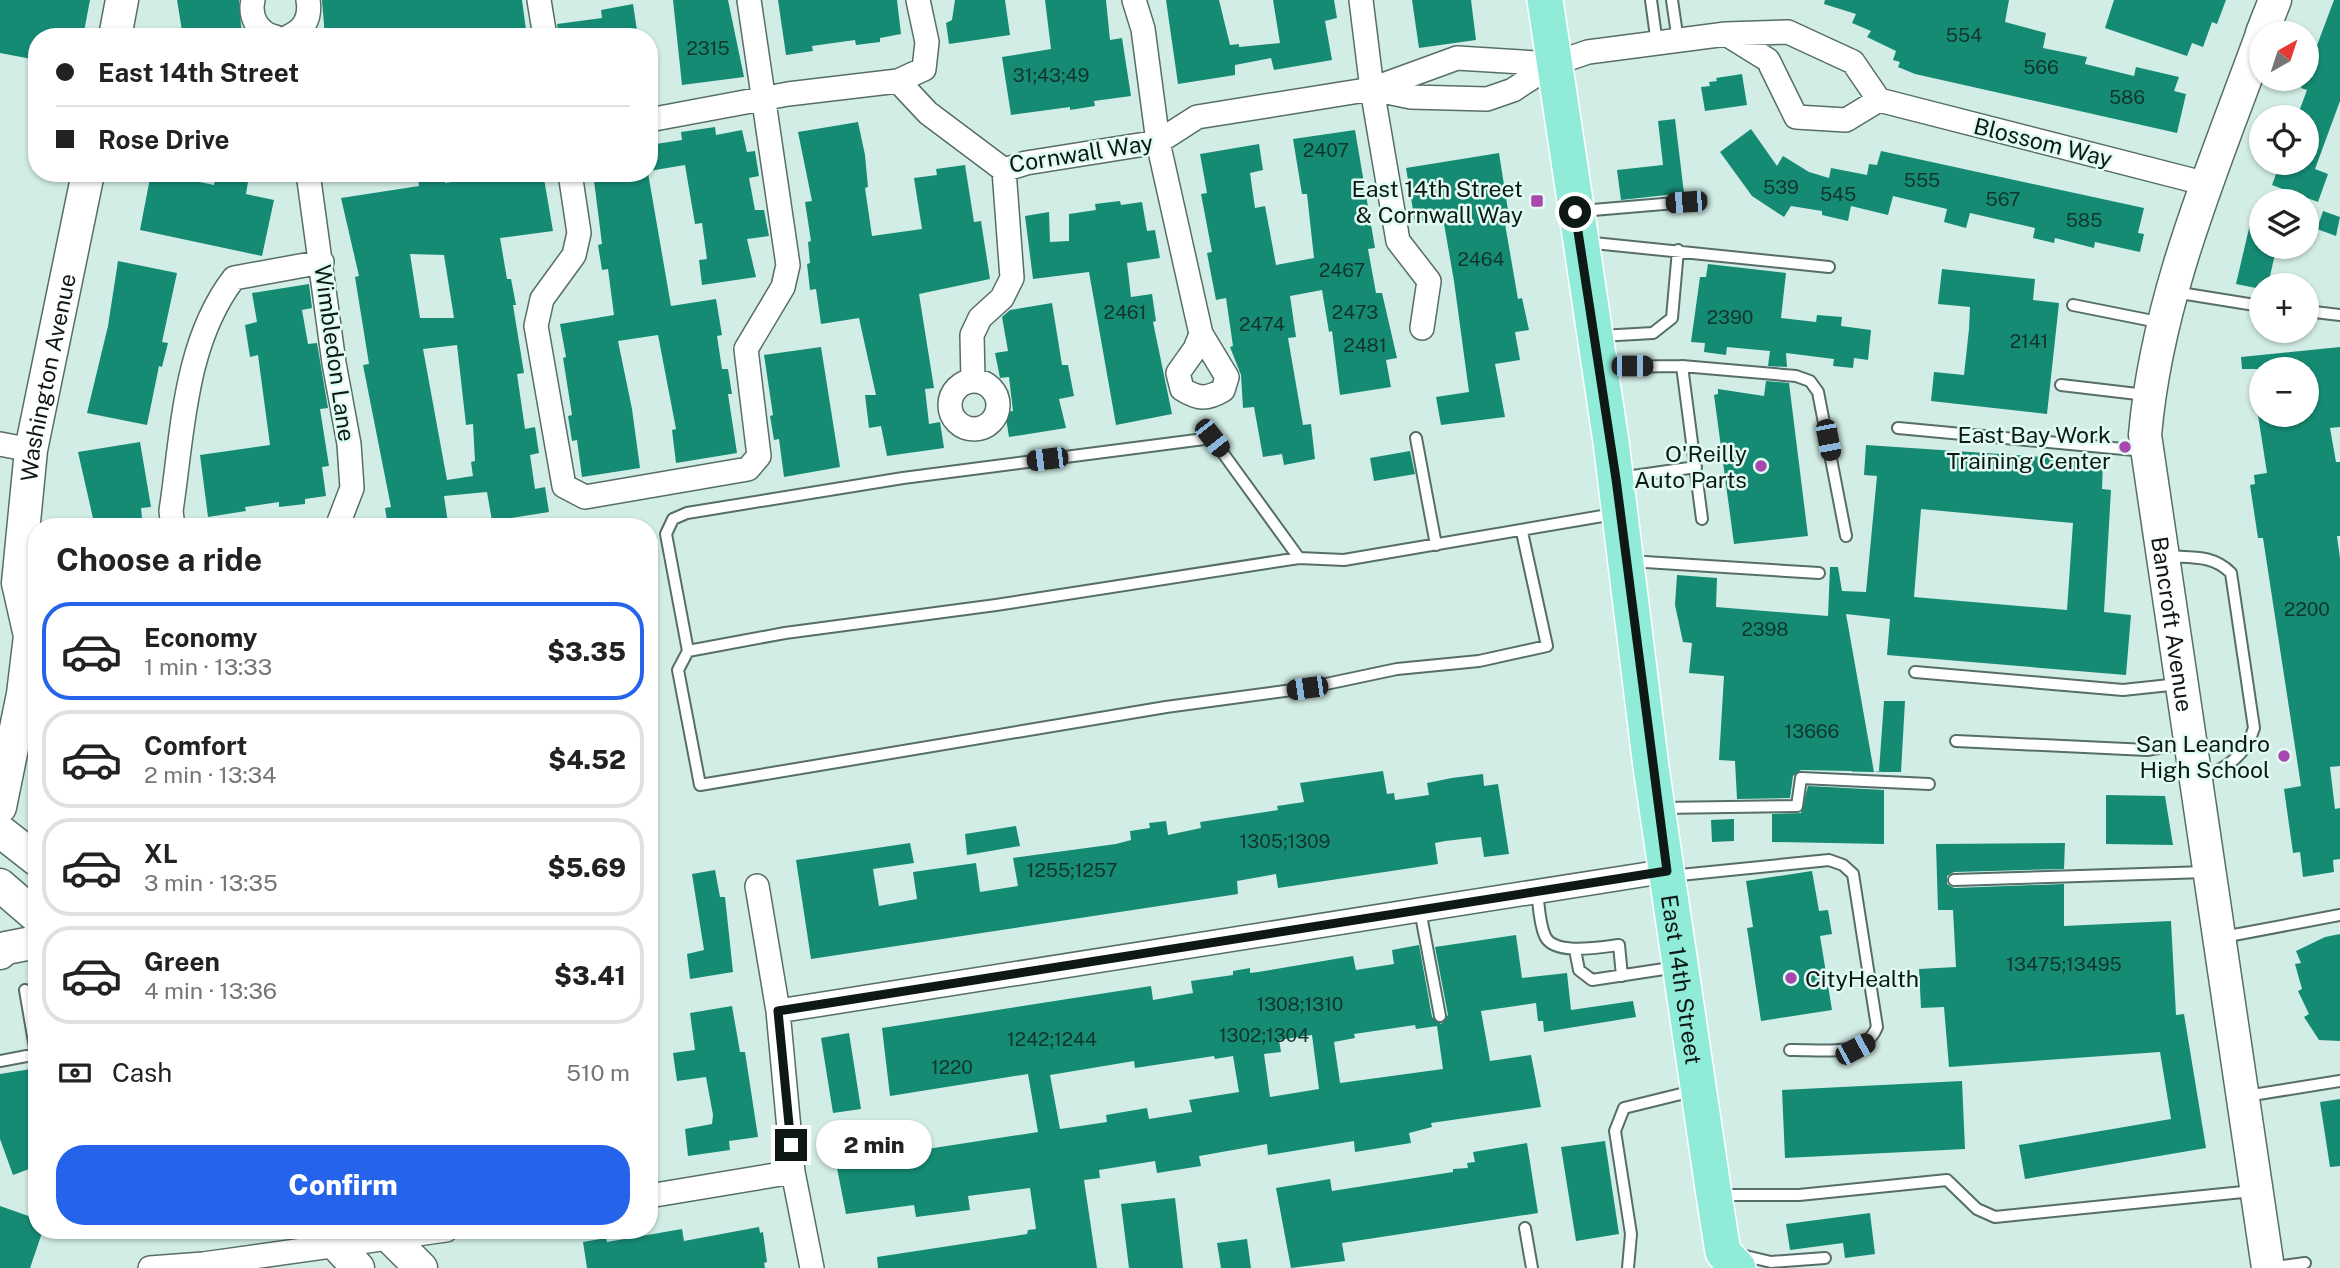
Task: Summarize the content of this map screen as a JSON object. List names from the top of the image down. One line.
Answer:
{"streets":{"main road":["Washington Avenue","Bancroft Avenue","East 14th Street"],"street":["Blossom Way","Cornwall Way","Wimbledon Lane"]},"crossings":[["Blossom Way","Bancroft Avenue"],["Cornwall Way","East 14th Street"]],"places":{"transit":["East 14th Street & Cornwall Way"],"other":["East Bay Work Training Center","O'Reilly Auto Parts","San Leandro High School","CityHealth"]},"house_numbers":["554","2315","566","31;43;49","586","2407","555","539","545","567","585","2464","2467","2461","2473","2390","2474","2141","2481","2200","2398","13666","1305;1309","1255;1257","13475;13495","1308;1310","1302;1304","1242;1244","1220"],"north":"top right","page":{"map_buttons":["+","−"],"banner":["East 14th Street","Rose Drive"],"heading":"Choose a ride","list":[{"name":"Economy","note":"1 min · 13:33","value":"$3.35"},{"name":"Comfort","note":"2 min · 13:34","value":"$4.52"},{"name":"XL","note":"3 min · 13:35","value":"$5.69"},{"name":"Green","note":"4 min · 13:36","value":"$3.41"}],"pay":["Cash","510 m"],"bubble":"2 min","buttons":"Confirm"}}
